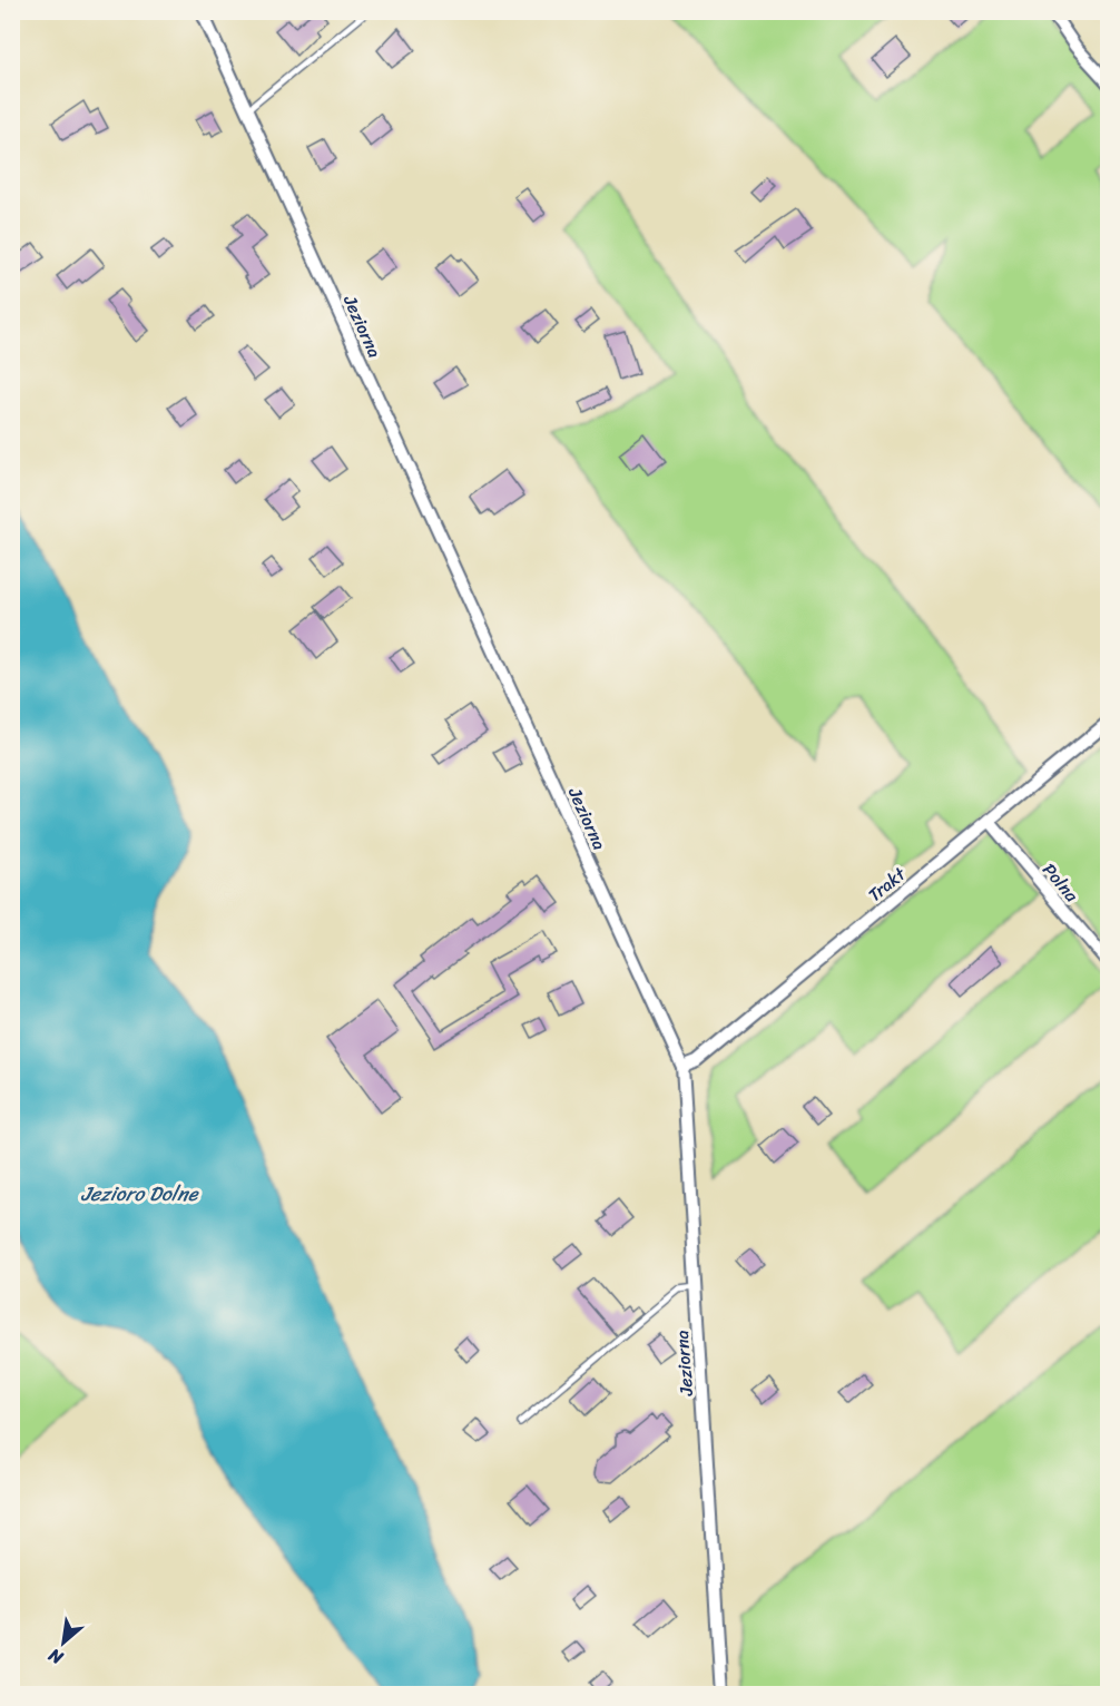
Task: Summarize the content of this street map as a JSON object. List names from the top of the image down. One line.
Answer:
{"streets":{"street":["Jeziorna","Polna","Trakt"]},"crossings":[["Jeziorna","Trakt"],["Polna","Trakt"]],"water":["Jezioro Dolne"],"north":"bottom left"}
